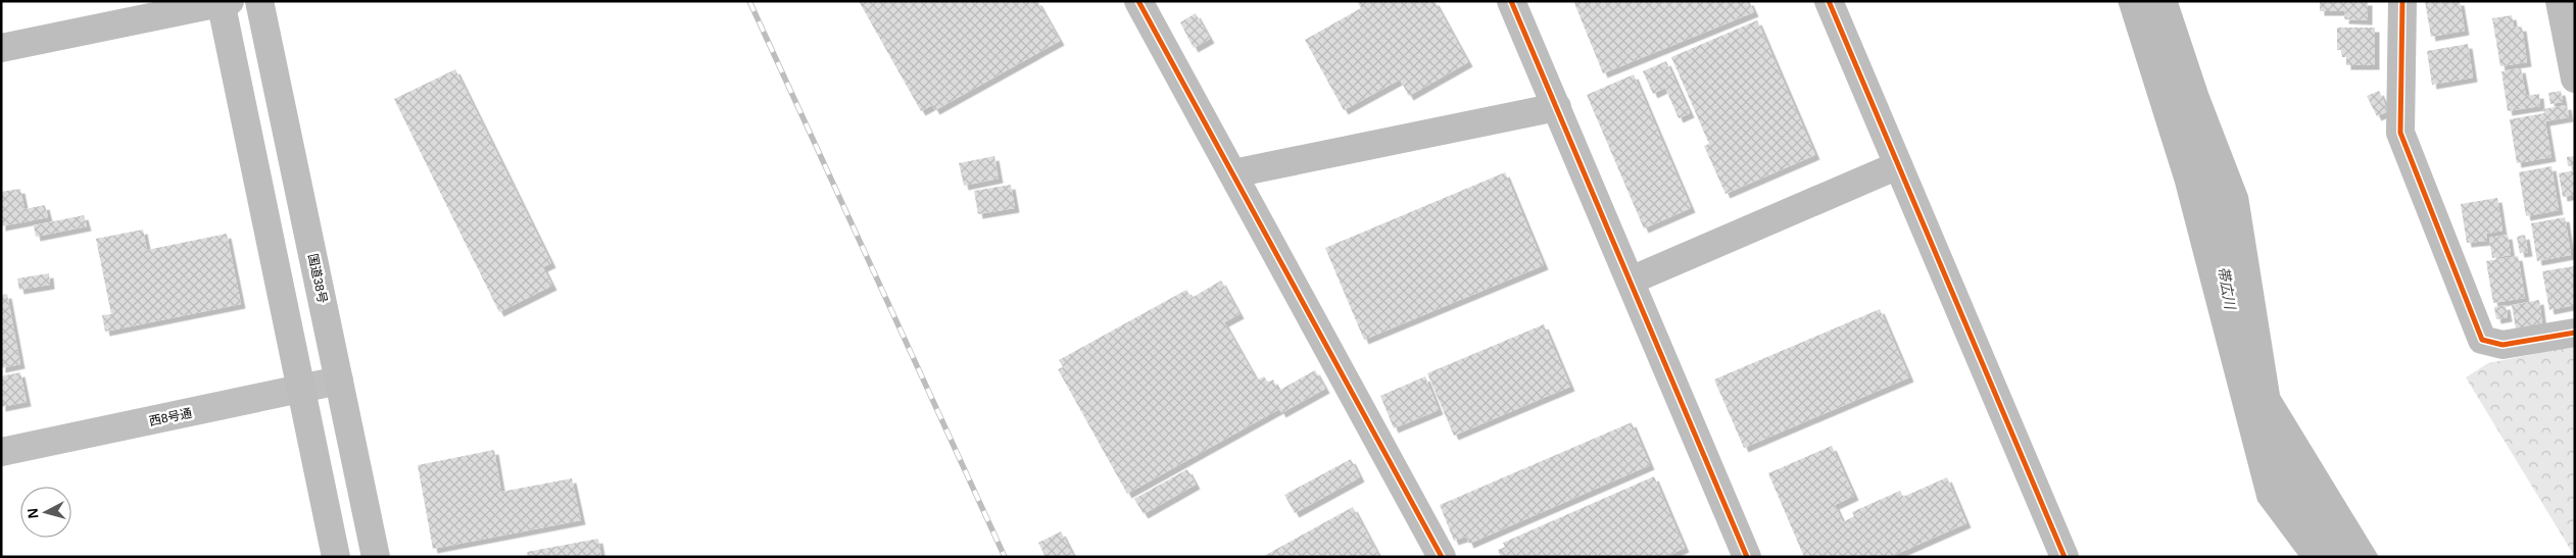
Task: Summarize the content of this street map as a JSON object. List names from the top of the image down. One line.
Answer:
{"streets":{"main road":["国道38号"],"street":["西8号通"]},"crossings":[["国道38号","西8号通"]],"water":["帯広川"],"north":"left"}
